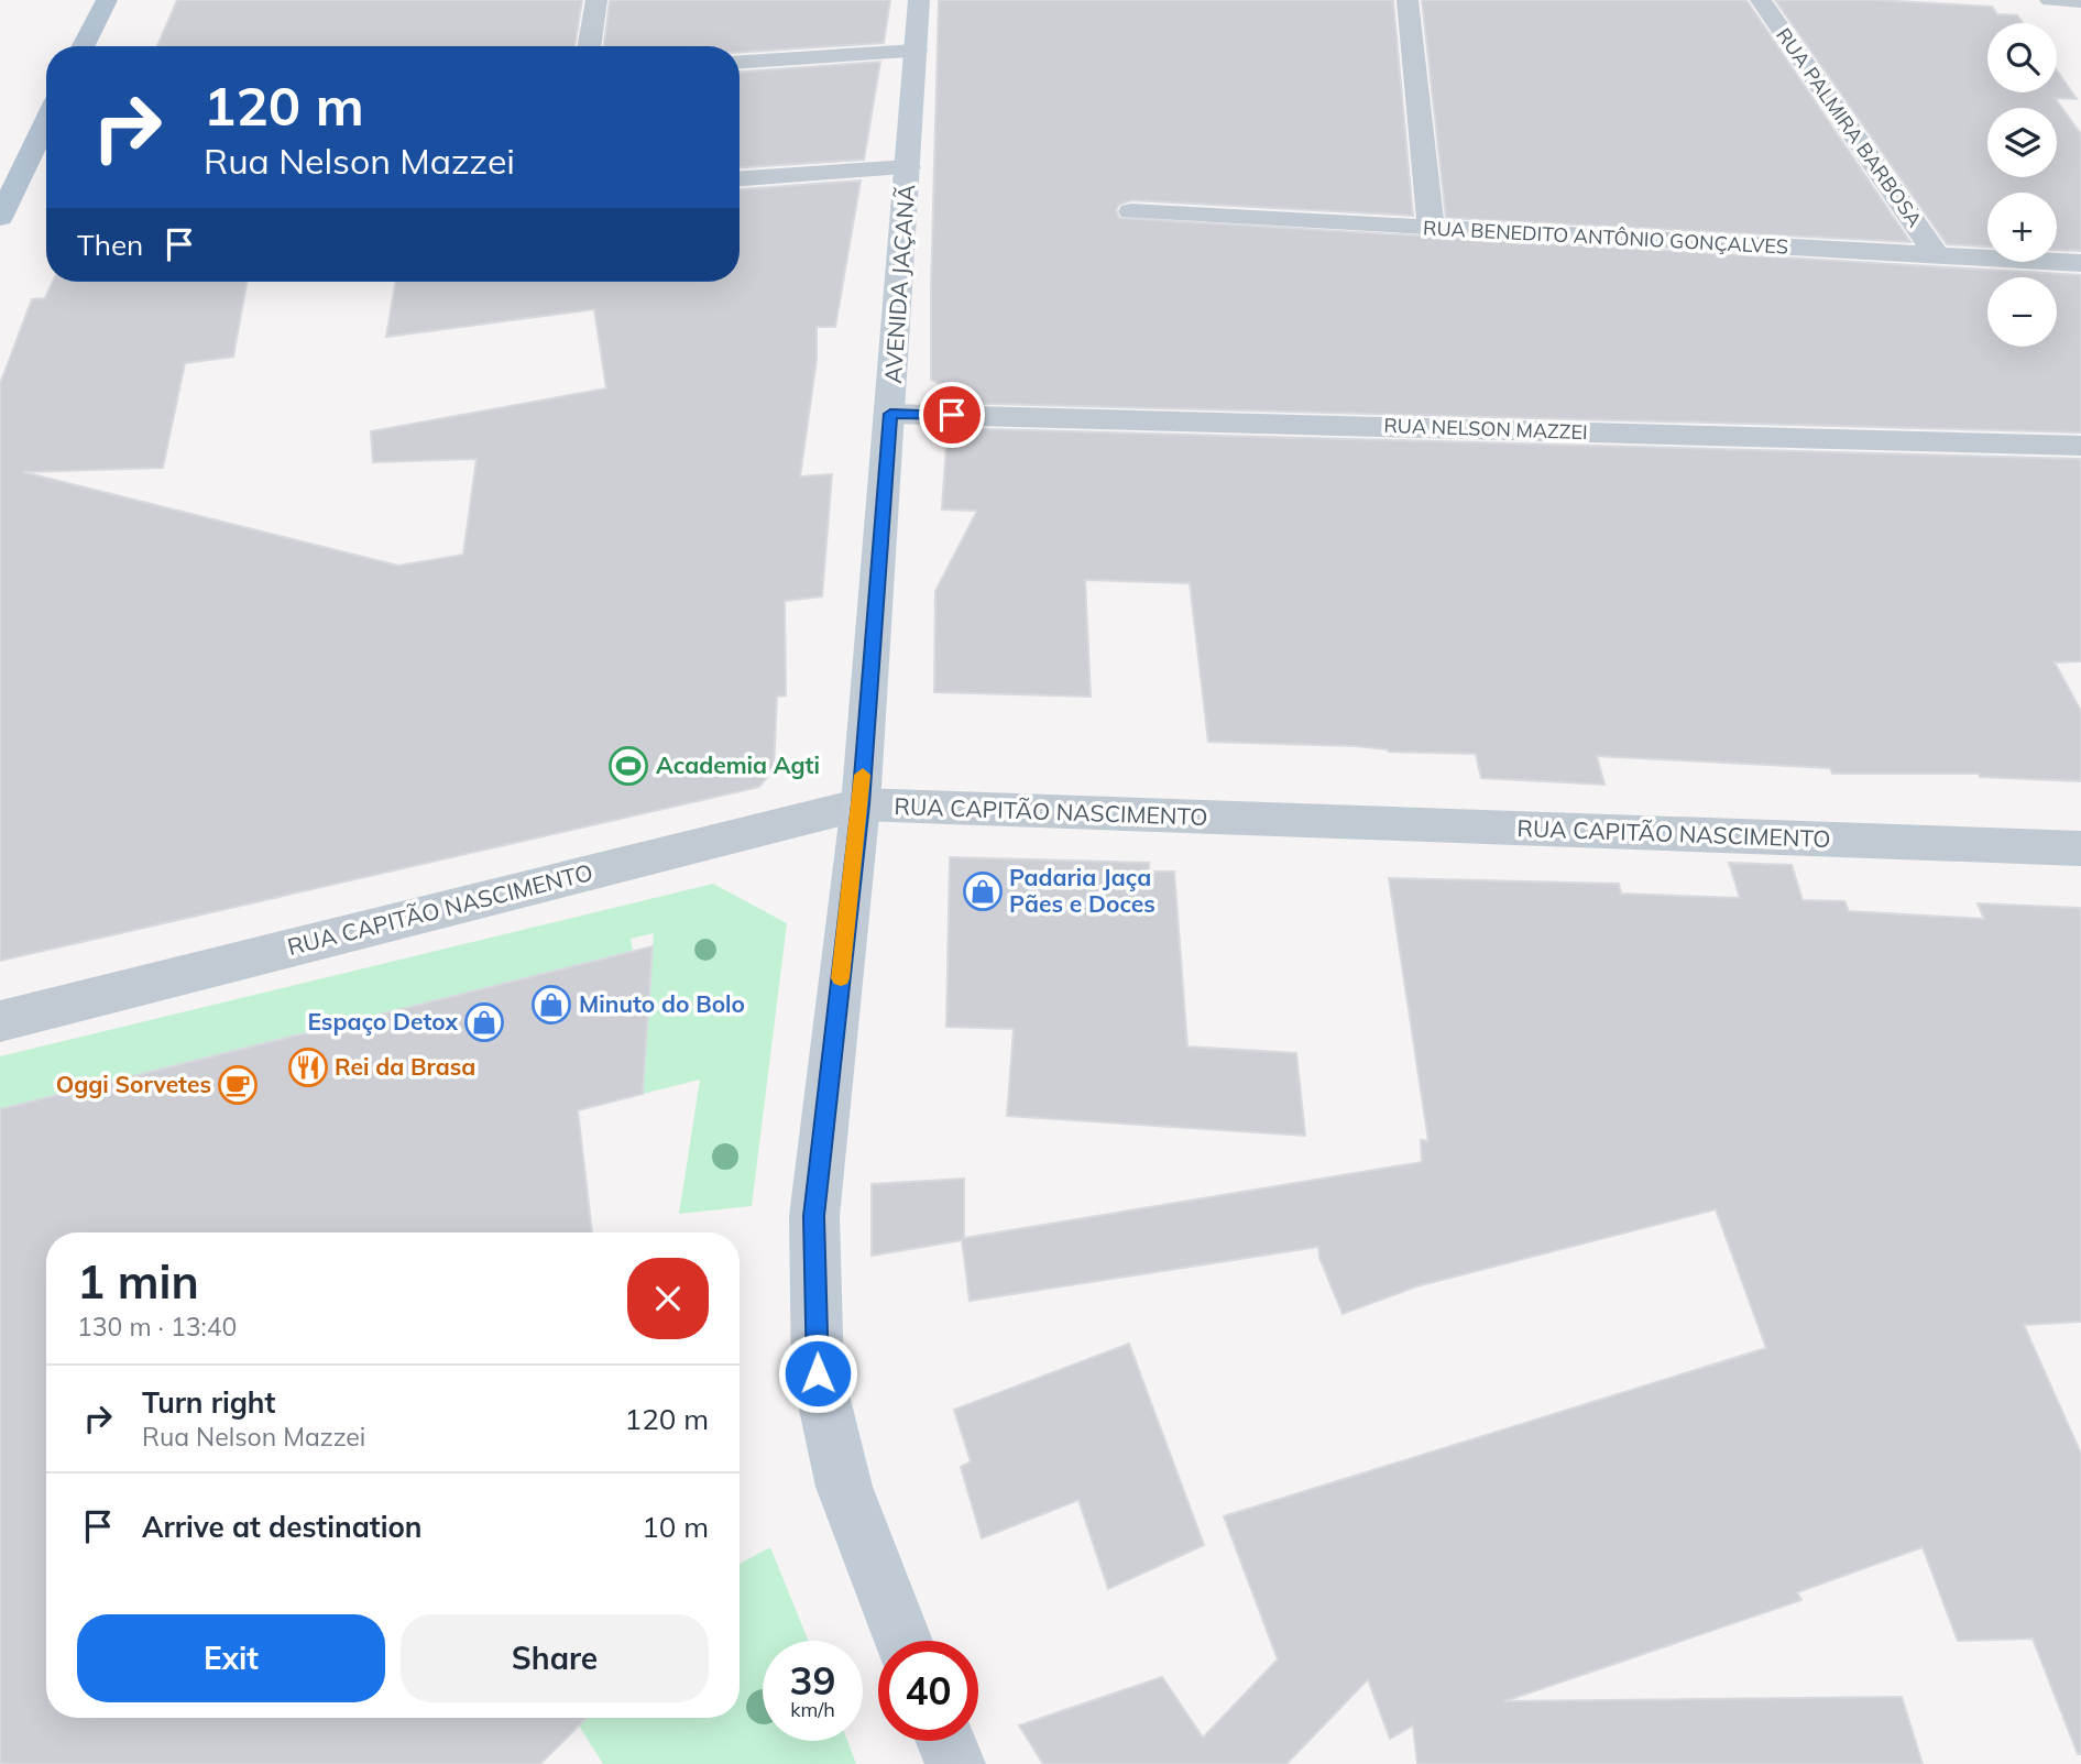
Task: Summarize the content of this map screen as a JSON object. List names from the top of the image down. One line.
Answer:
{"streets":{"street":["RUA PALMIRA BARBOSA","RUA BENEDITO ANTÔNIO GONÇALVES","AVENIDA JAÇANÃ","RUA NELSON MAZZEI","RUA CAPITÃO NASCIMENTO"]},"crossings":[["RUA PALMIRA BARBOSA","RUA BENEDITO ANTÔNIO GONÇALVES"],["AVENIDA JAÇANÃ","RUA NELSON MAZZEI"],["AVENIDA JAÇANÃ","RUA CAPITÃO NASCIMENTO"]],"places":{"sports":["Academia Agti"],"shop":["Padaria Jaça Pães e Doces","Minuto do Bolo","Espaço Detox"],"restaurant":["Rei da Brasa"],"cafe":["Oggi Sorvetes"]},"page":{"map_buttons":["+","−"],"turn":["120 m","Rua Nelson Mazzei"],"then":"Then","heading":["1 min","130 m · 13:40"],"list":[{"name":"Turn right","note":"Rua Nelson Mazzei","value":"120 m"},{"name":"Arrive at destination","value":"10 m"}],"buttons":["Exit","Share"],"speed":"39 km/h","limit":"40"}}
